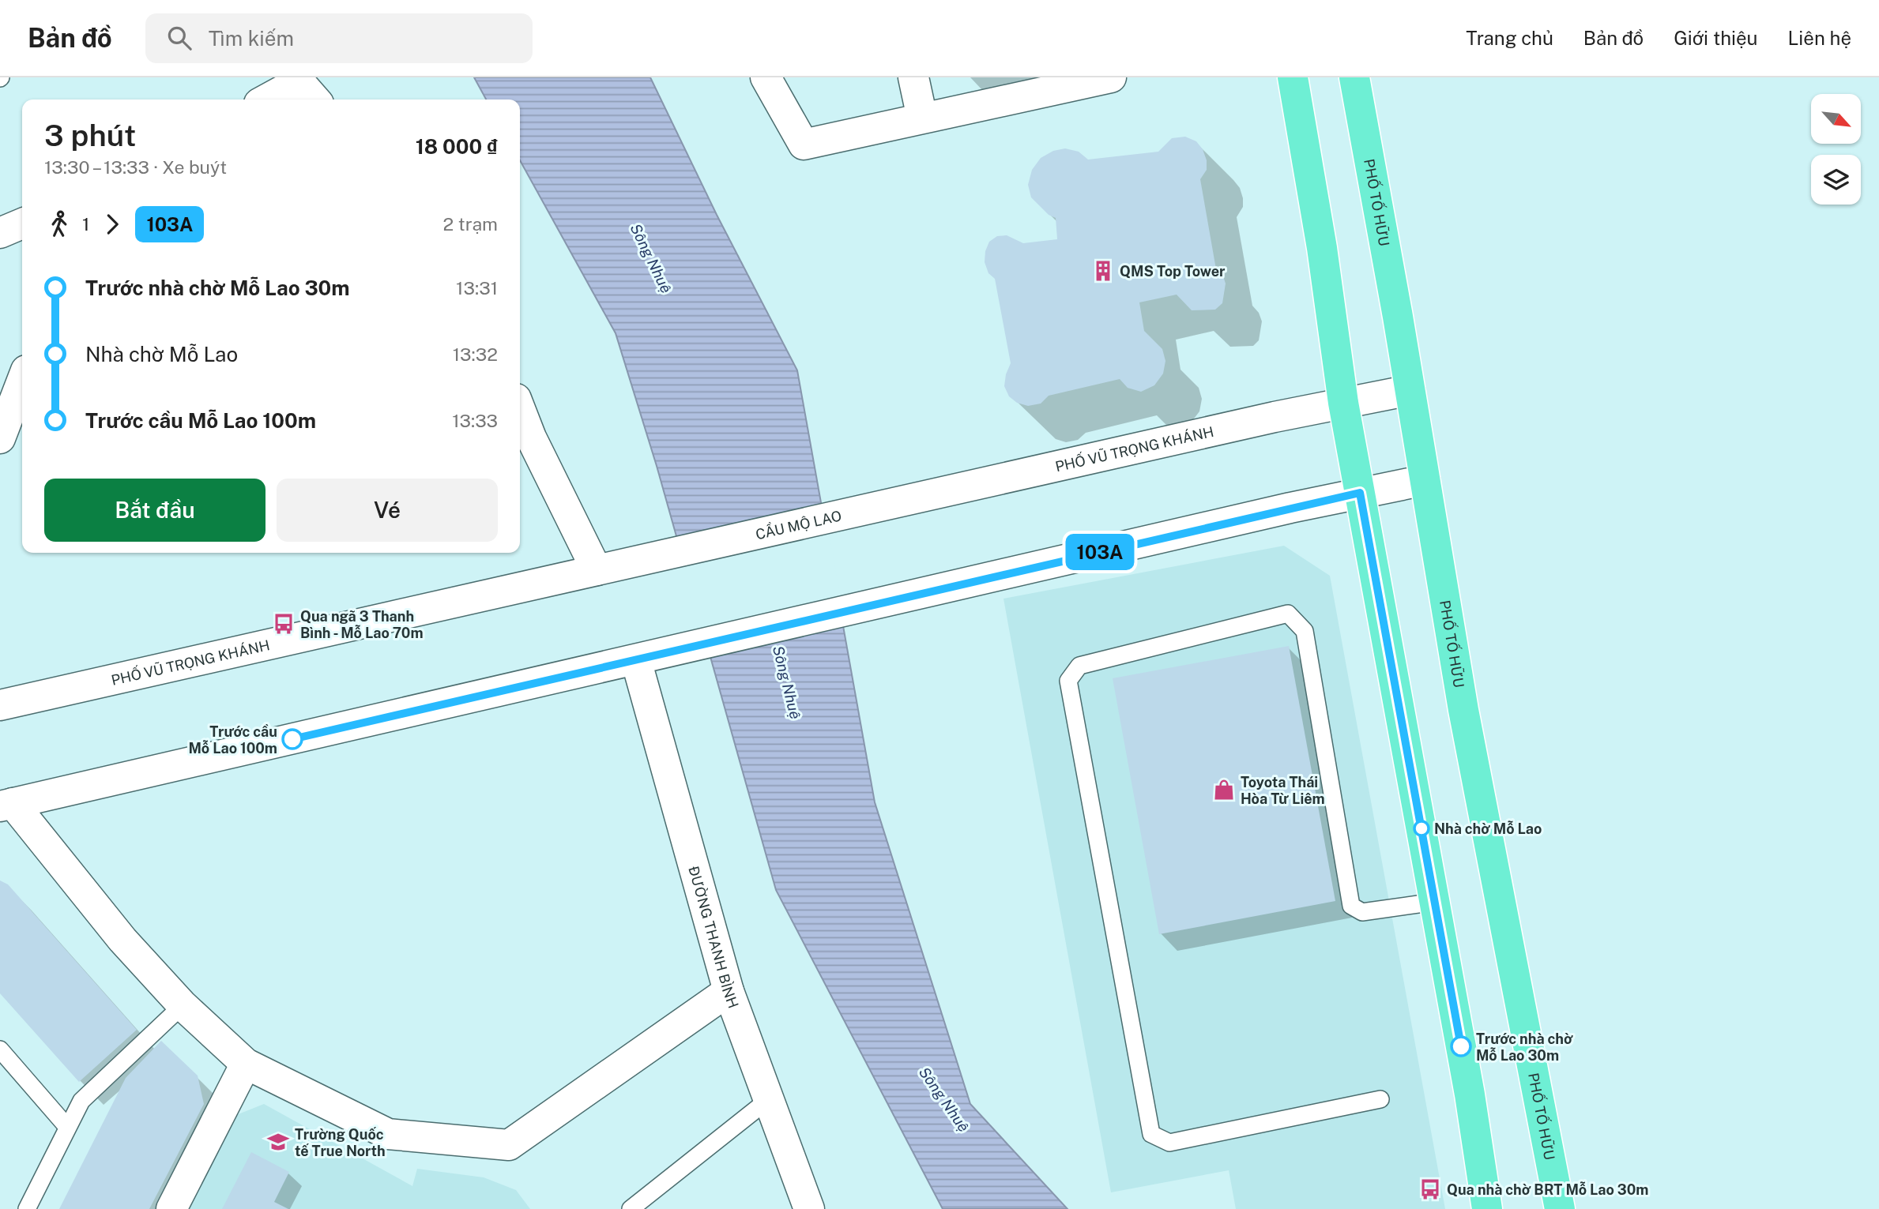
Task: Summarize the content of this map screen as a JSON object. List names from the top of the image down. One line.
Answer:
{"streets":{"main road":["PHỐ TỐ HỮU","PHỐ VŨ TRỌNG KHÁNH","CẦU MỘ LAO","ĐƯỜNG THANH BÌNH"]},"crossings":[["PHỐ TỐ HỮU","PHỐ VŨ TRỌNG KHÁNH"],["PHỐ VŨ TRỌNG KHÁNH","CẦU MỘ LAO"]],"water":["Sông Nhuệ"],"places":{"building":["QMS Top Tower"],"bus stop":["Qua ngã 3 Thanh Bình - Mỗ Lao 70m","Qua nhà chờ BRT Mỗ Lao 30m"],"other":["Trước cầu Mỗ Lao 100m","Nhà chờ Mỗ Lao","Trước nhà chờ Mỗ Lao 30m"],"shop":["Toyota Thái Hòa Từ Liêm"],"school or university":["Trường Quốc tế True North"]},"lines":["bus line 103A"],"north":"bottom right","page":{"header":"Bản đồ","search":"Tìm kiếm","nav":["Trang chủ","Bản đồ","Giới thiệu","Liên hệ"],"on_map":"103A","heading":["3 phút","13:30 – 13:33 · Xe buýt","18 000 ₫"],"legs":["1","103A","2 trạm"],"list":[{"name":"Trước nhà chờ Mỗ Lao 30m","value":"13:31"},{"name":"Nhà chờ Mỗ Lao","value":"13:32"},{"name":"Trước cầu Mỗ Lao 100m","value":"13:33"}],"buttons":["Bắt đầu","Vé"]}}
